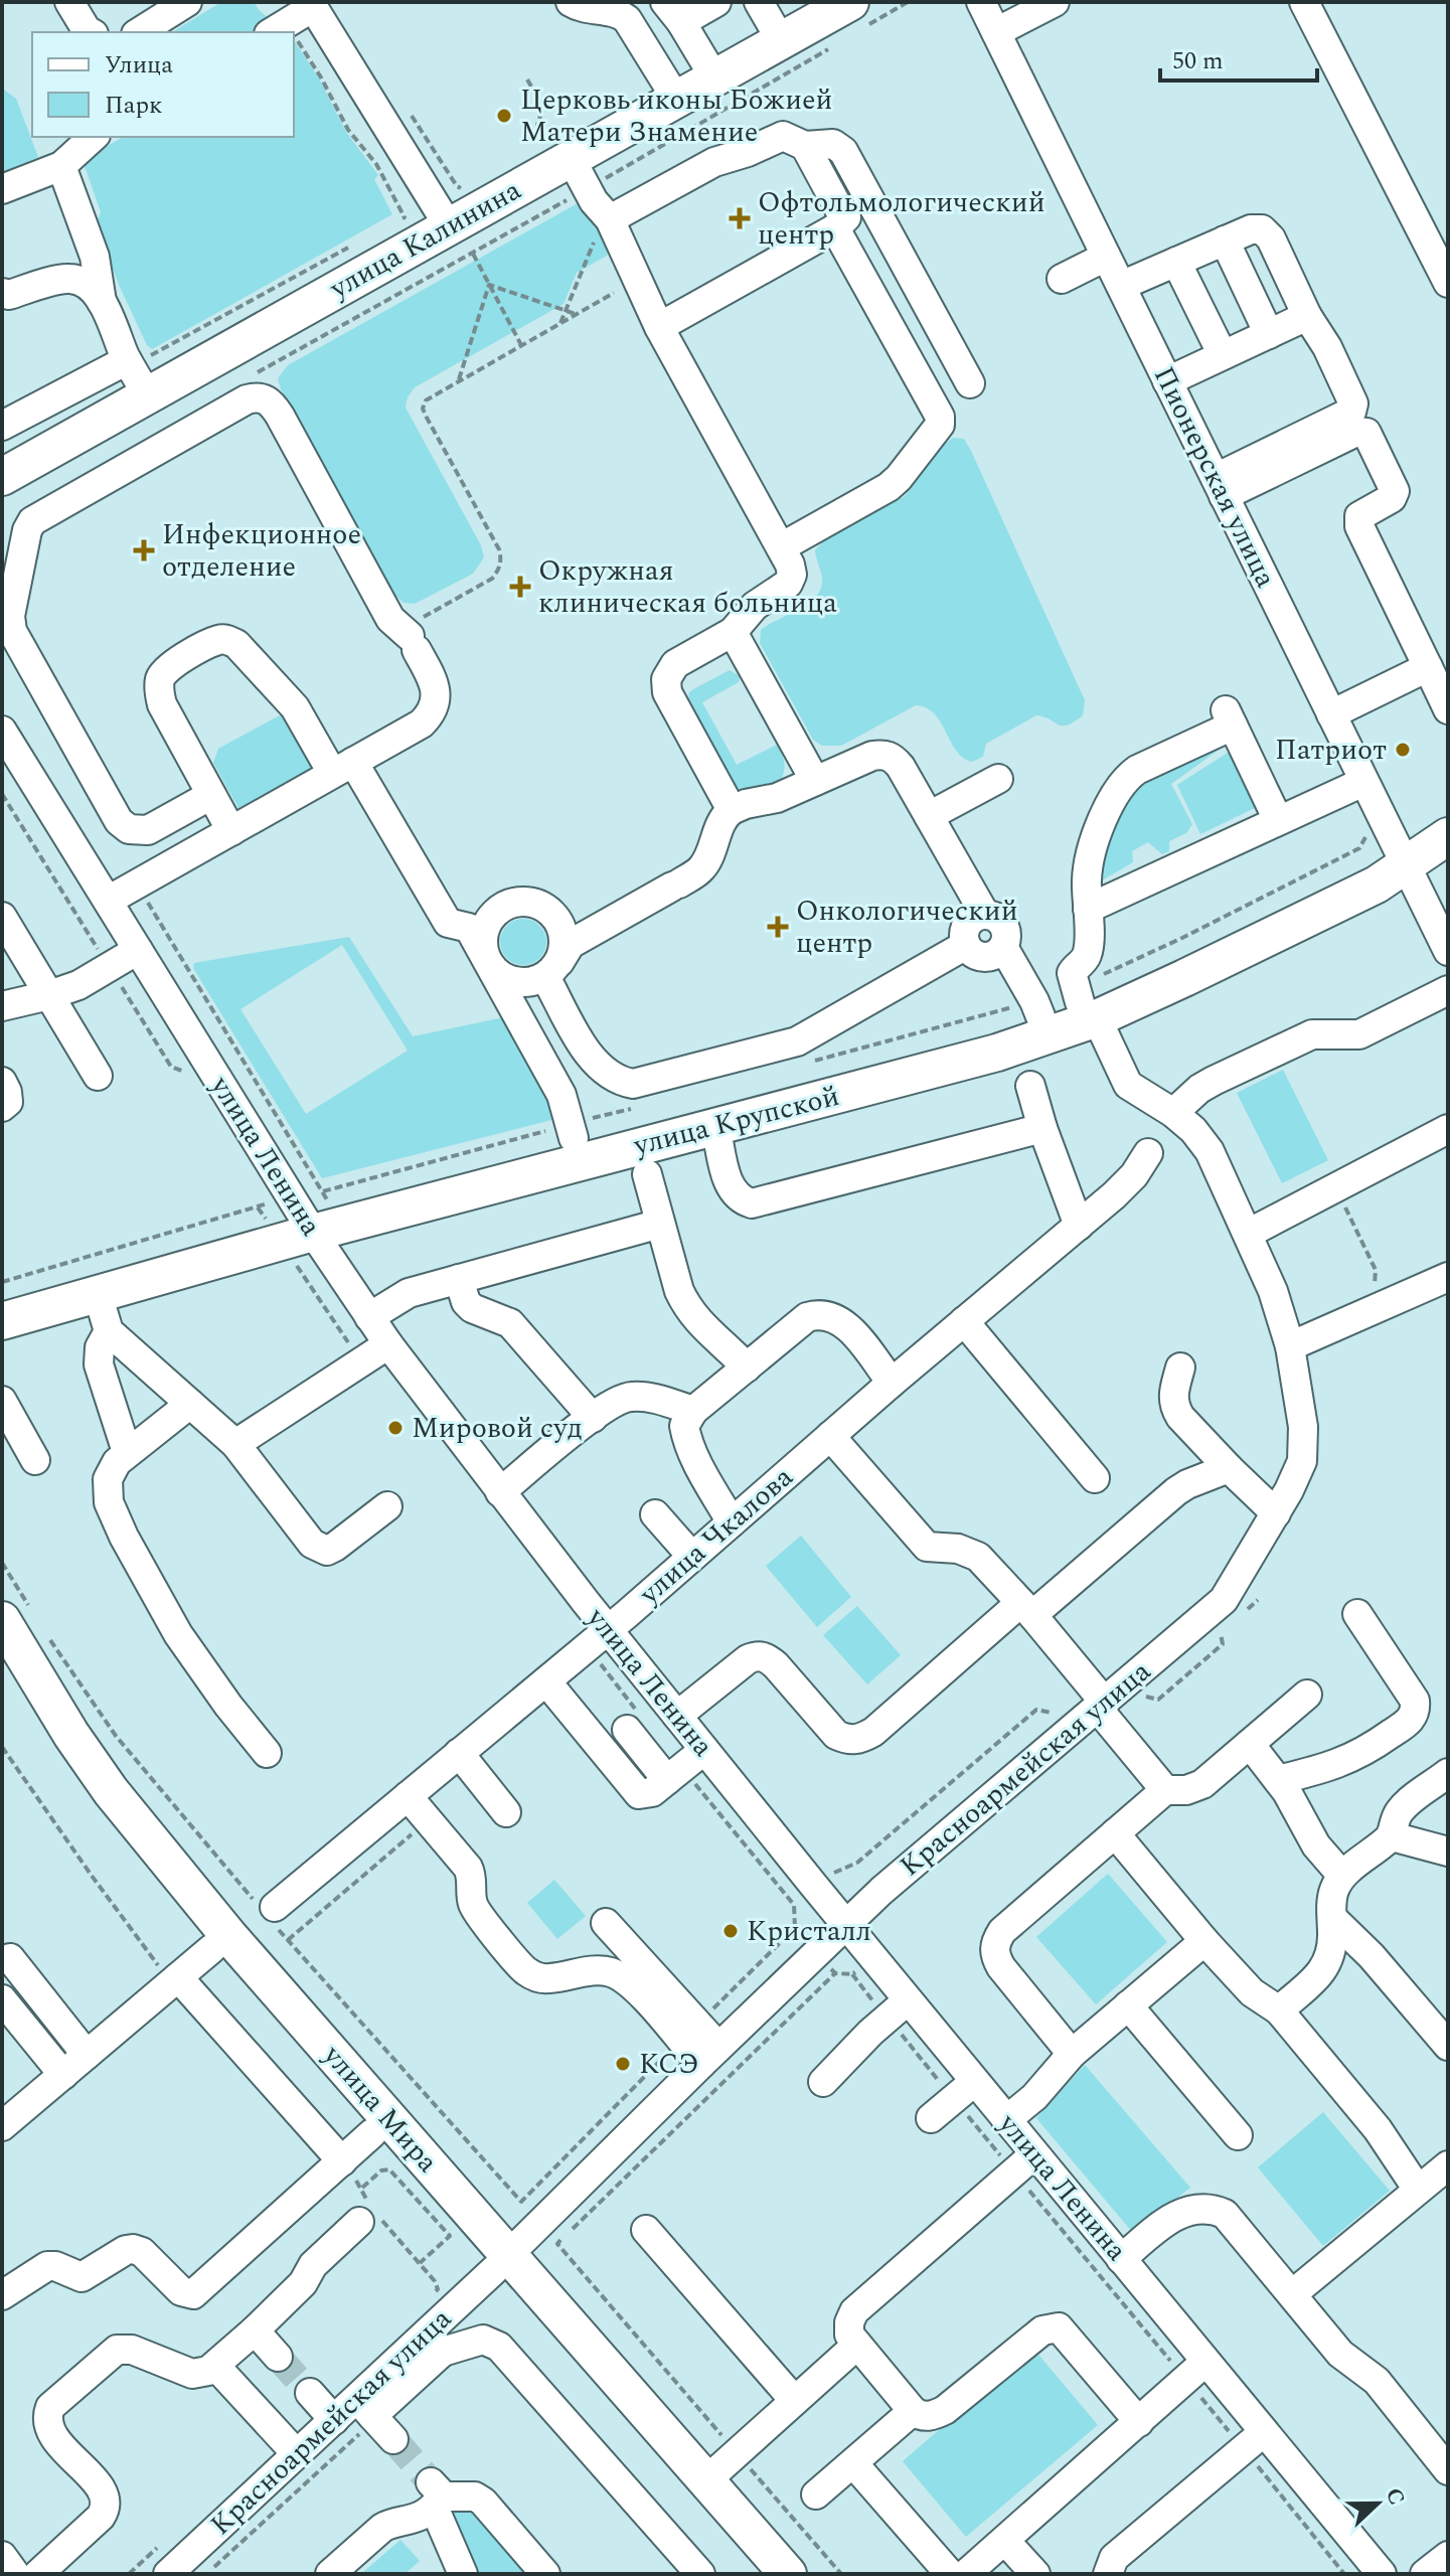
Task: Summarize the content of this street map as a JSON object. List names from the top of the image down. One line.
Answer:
{"streets":{"main road":["улица Калинина","улица Крупской","улица Мира"],"street":["Пионерская улица","улица Ленина","улица Чкалова","Красноармейская улица"]},"crossings":[["Пионерская улица","улица Крупской"],["улица Крупской","улица Ленина"],["улица Крупской","Красноармейская улица"],["улица Ленина","улица Чкалова"],["улица Ленина","Красноармейская улица"],["Красноармейская улица","улица Мира"]],"places":{"other":["Церковь иконы Божией Матери Знамение","Патриот","Мировой суд","Кристалл","КСЭ"],"health":["Офтольмологический центр","Инфекционное отделение","Окружная клиническая больница","Онкологический центр"]},"legend":["Улица","Парк"],"scale_bar":"50 m","north":"right"}
